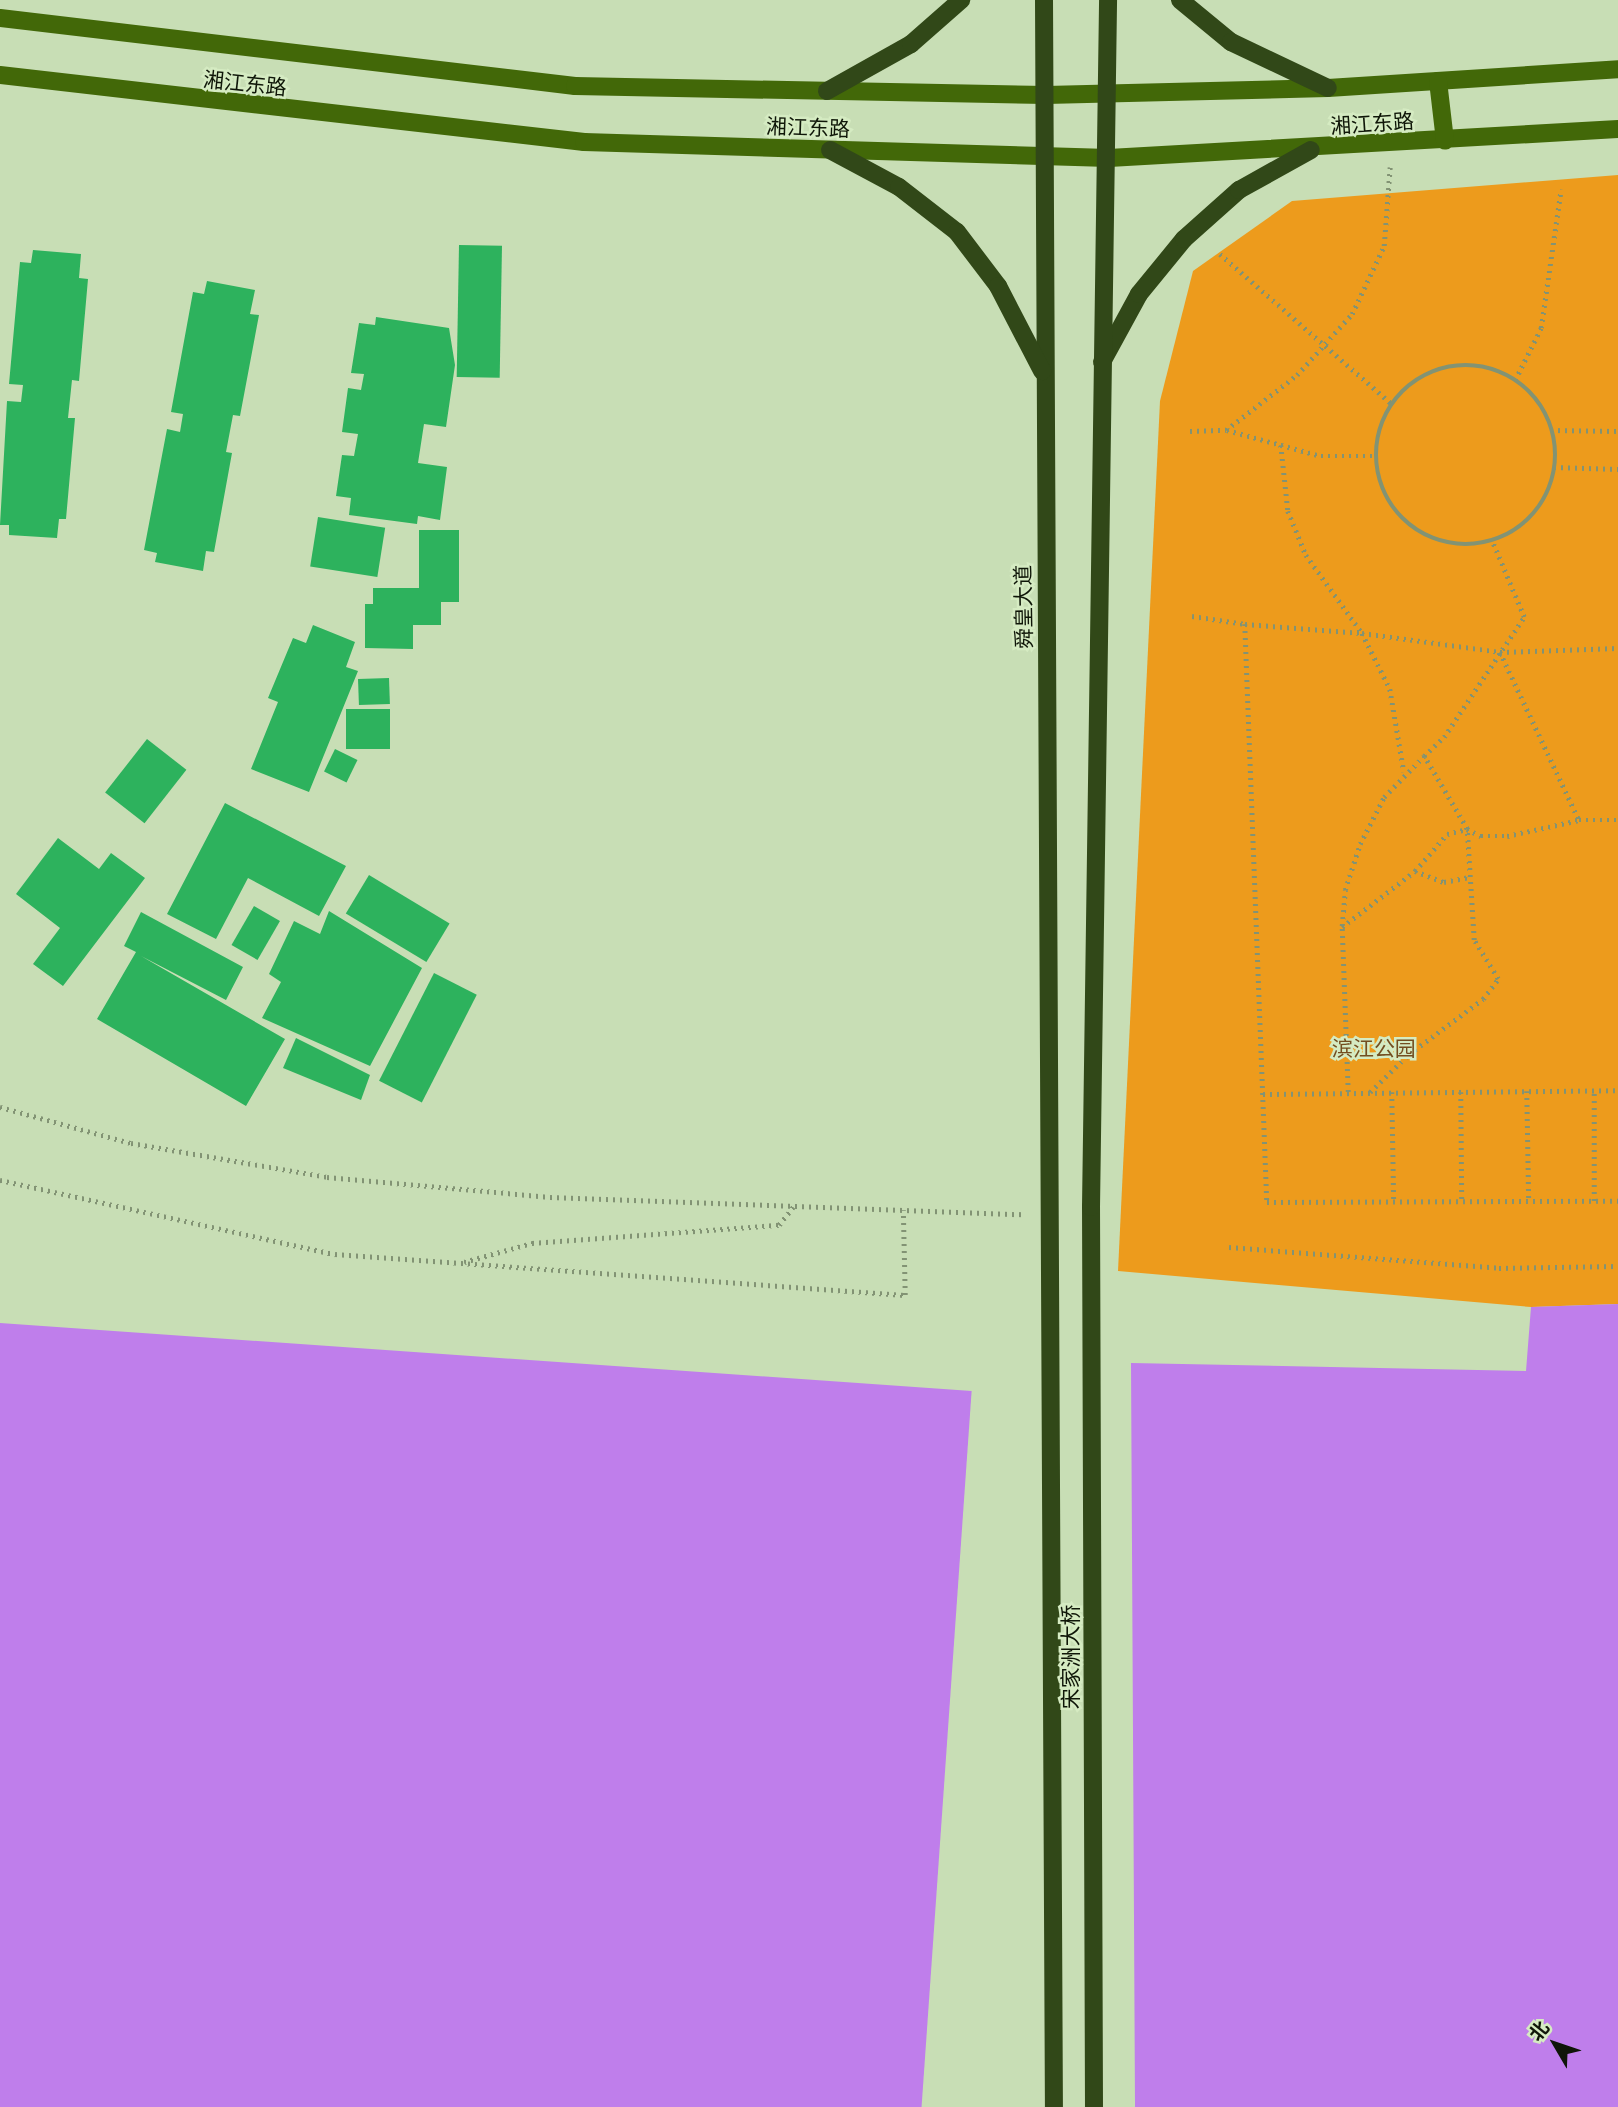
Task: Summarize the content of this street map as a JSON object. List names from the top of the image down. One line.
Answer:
{"streets":{"main road":["湘江东路","舜皇大道","宋家洲大桥"]},"crossings":[["湘江东路","舜皇大道"],["舜皇大道","宋家洲大桥"]],"parks":["滨江公园"],"north":"top left"}
